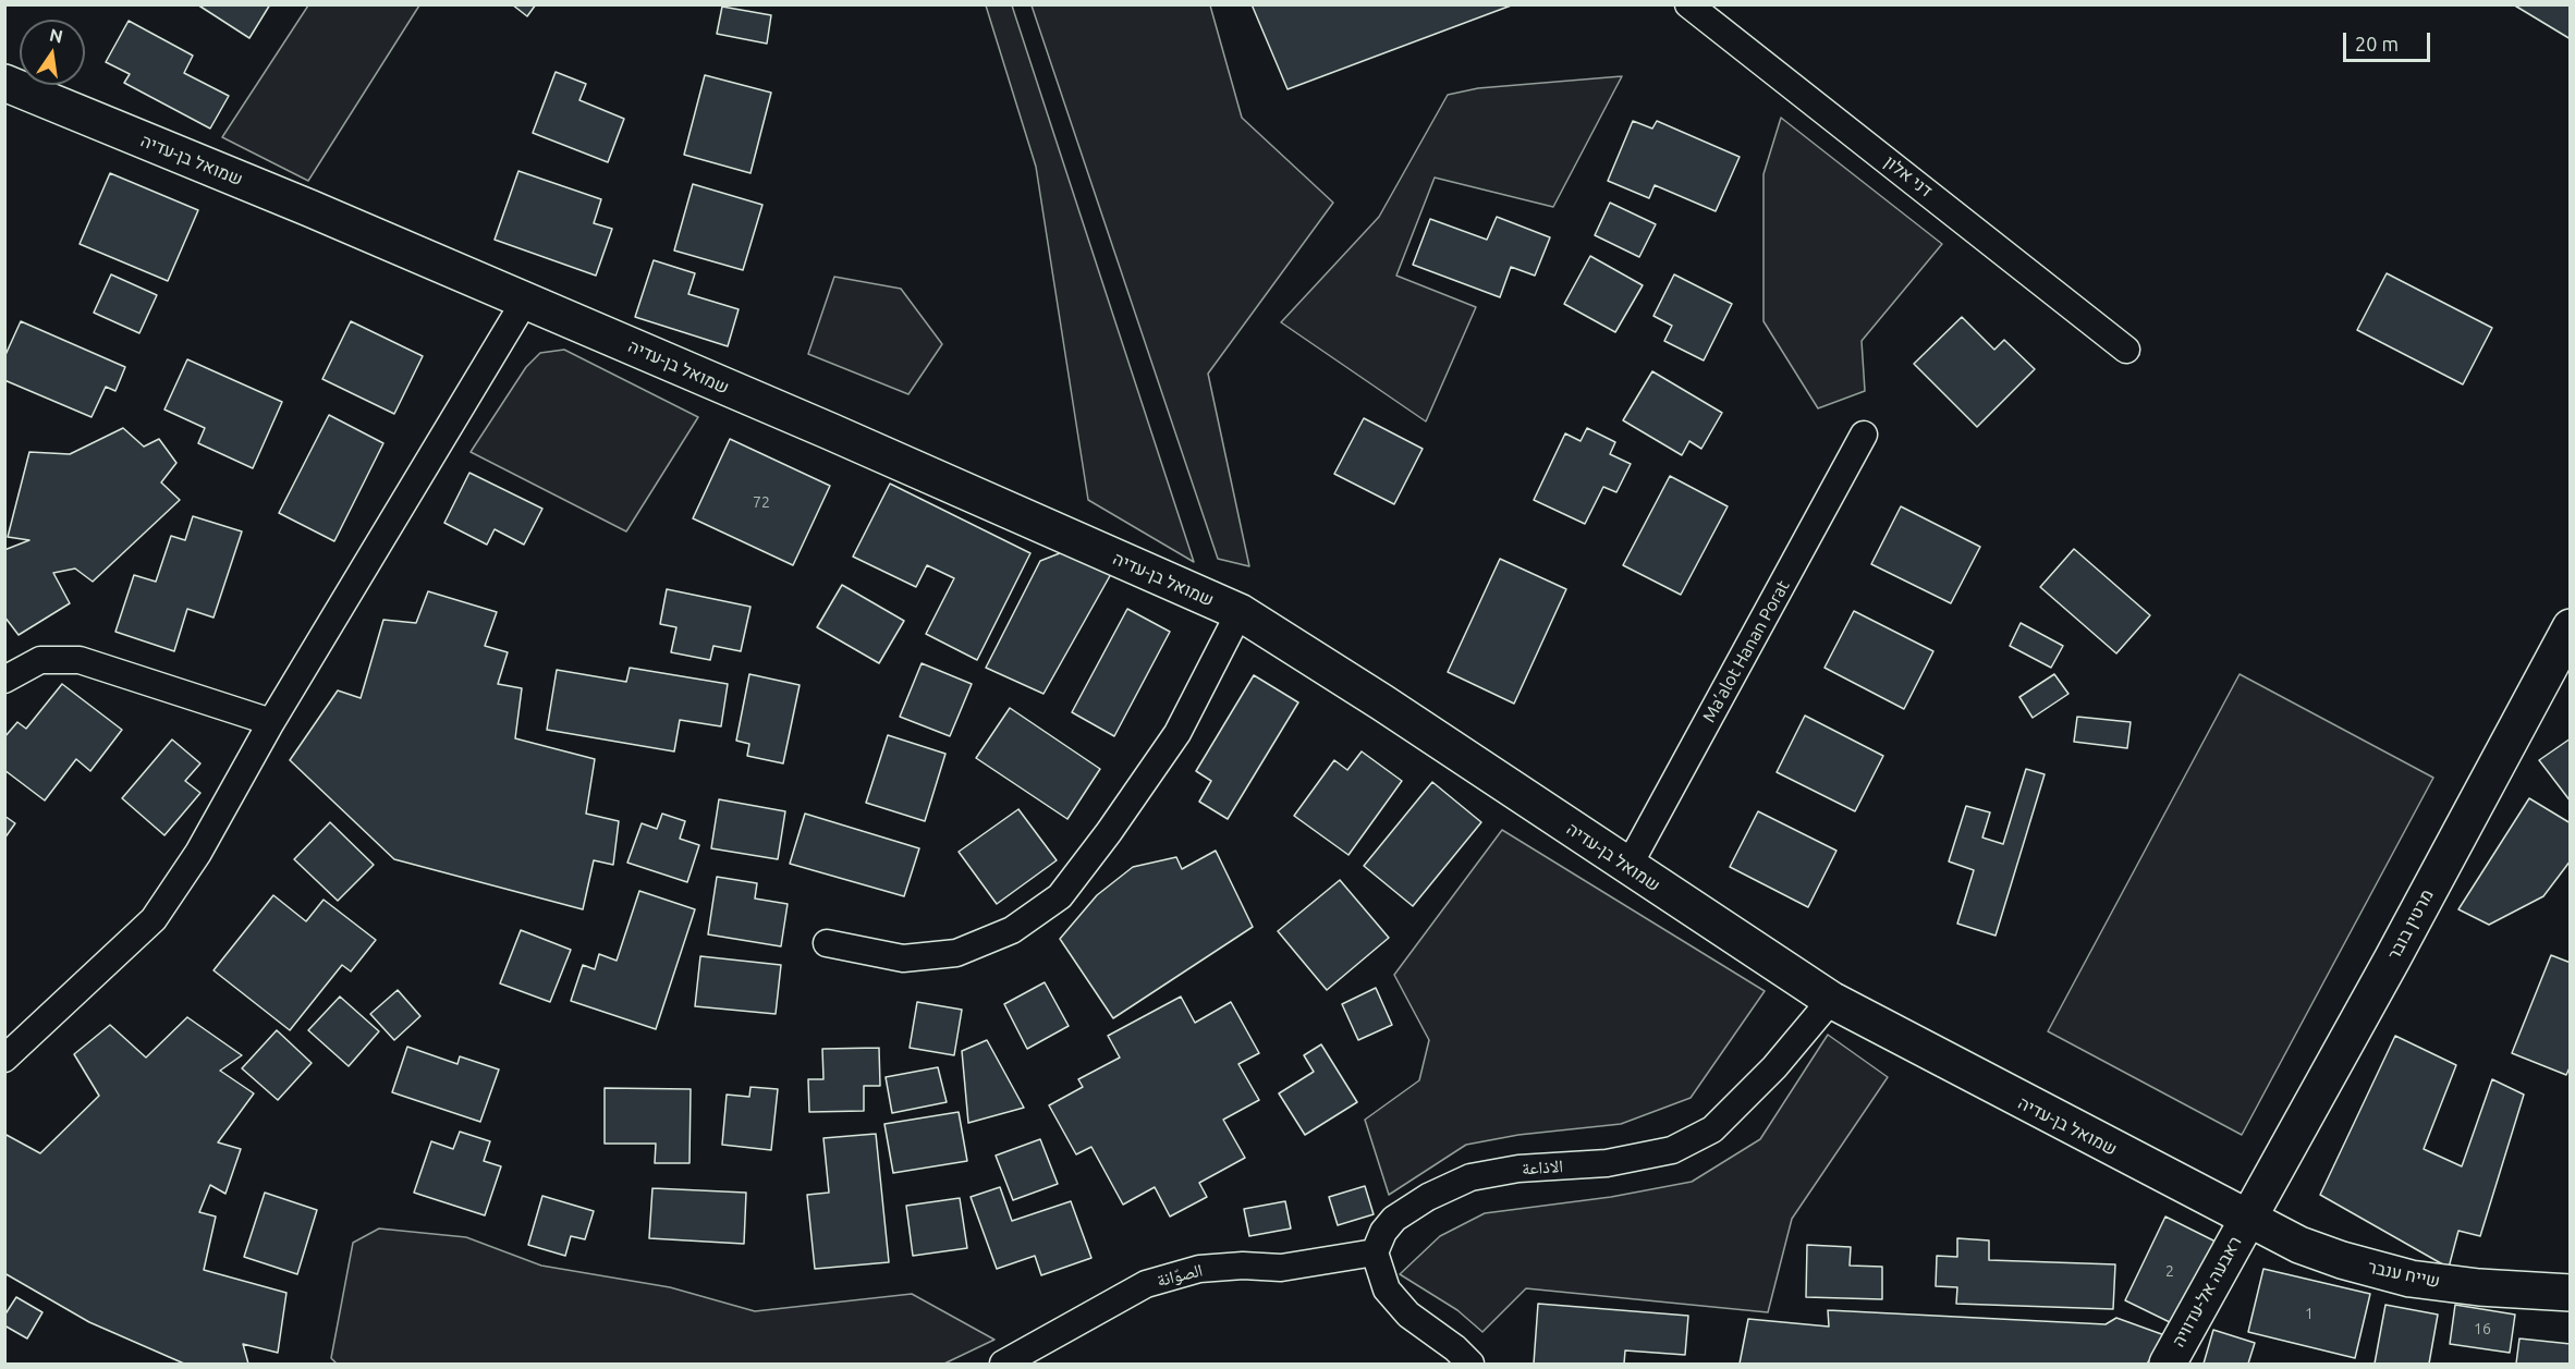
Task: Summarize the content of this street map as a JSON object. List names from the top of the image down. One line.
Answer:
{"streets":{"street":["שמואל בן-עדיה","דני אלון","Ma’alot Hanan Porat","מרטין בובר","الاذاعة","שייח ענבר","الصوّانة","ראבעה אל-עדוויה"]},"crossings":[["שמואל בן-עדיה","Ma’alot Hanan Porat"],["שמואל בן-עדיה","מרטין בובר"],["שמואל בן-עדיה","الاذاعة"],["שמואל בן-עדיה","שייח ענבר"],["שמואל בן-עדיה","ראבעה אל-עדוויה"],["מרטין בובר","שייח ענבר"],["מרטין בובר","ראבעה אל-עדוויה"],["الاذاعة","الصوّانة"],["שייח ענבר","ראבעה אל-עדוויה"]],"house_numbers":["72","2","1","16"],"scale_bar":"20 m","north":"top"}
